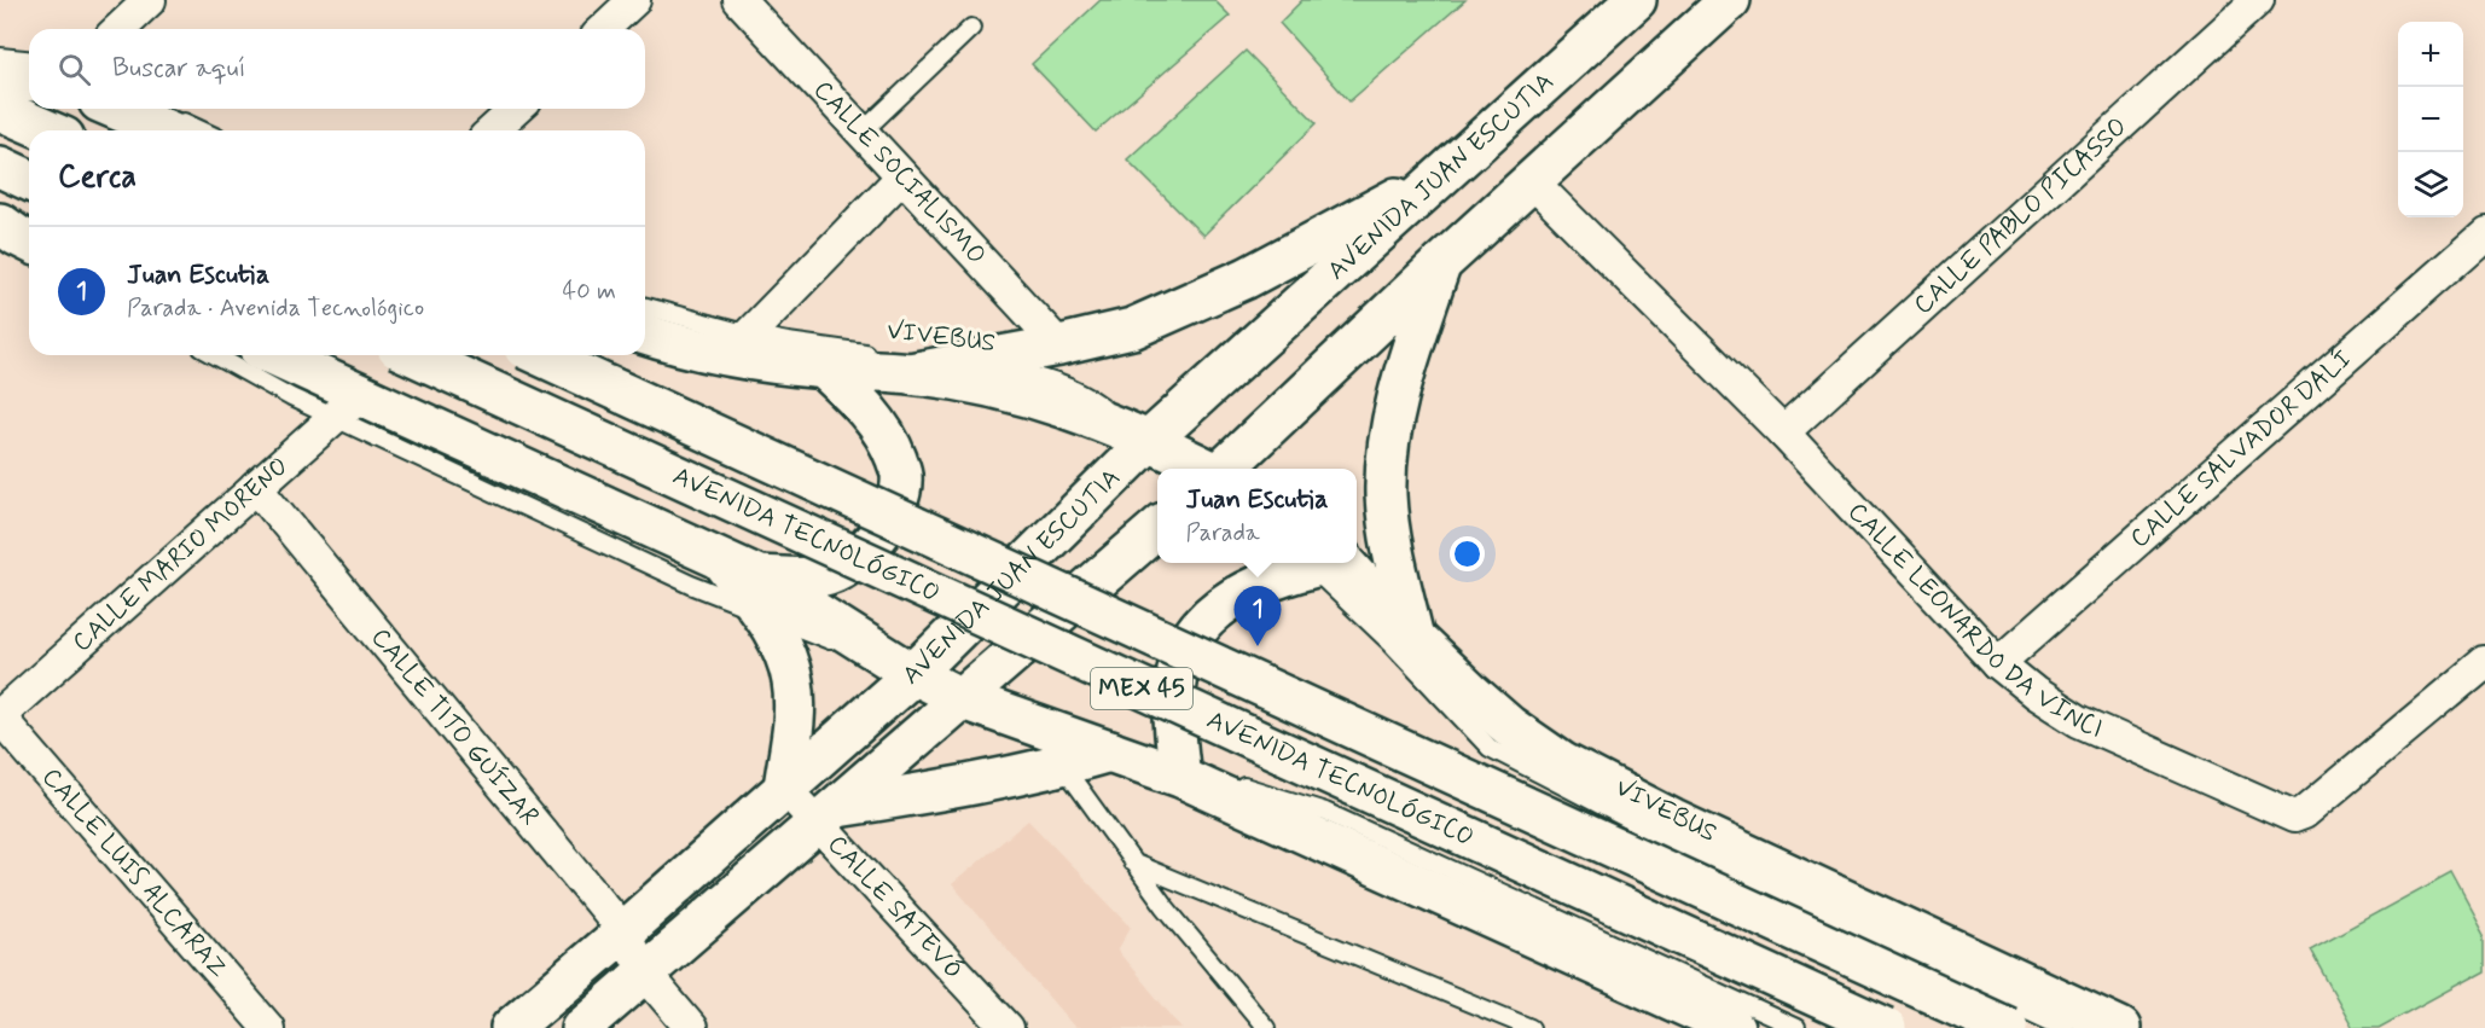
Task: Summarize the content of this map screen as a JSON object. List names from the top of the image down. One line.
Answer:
{"streets":{"main road":["AVENIDA JUAN ESCUTIA","AVENIDA TECNOLÓGICO","MEX 45"],"street":["CALLE SOCIALISMO","CALLE PABLO PICASSO","CALLE SALVADOR DALÍ","CALLE MARIO MORENO","CALLE LEONARDO DA VINCI","CALLE TITO GUÍZAR","CALLE LUIS ALCARAZ","CALLE SATEVÓ"],"lane":["VIVEBUS"]},"crossings":[["AVENIDA JUAN ESCUTIA","VIVEBUS"],["AVENIDA JUAN ESCUTIA","CALLE TITO GUÍZAR"],["AVENIDA JUAN ESCUTIA","CALLE SATEVÓ"],["CALLE PABLO PICASSO","CALLE LEONARDO DA VINCI"],["CALLE SALVADOR DALÍ","CALLE LEONARDO DA VINCI"],["CALLE MARIO MORENO","CALLE TITO GUÍZAR"],["CALLE MARIO MORENO","CALLE LUIS ALCARAZ"]],"page":{"map_buttons":["+","−"],"search":"Buscar aquí","heading":"Cerca","list":[{"mark":"1","name":"Juan Escutia","note":"Parada · Avenida Tecnológico","value":"40 m"}],"popup":["Juan Escutia","Parada"],"pins":"1"}}
